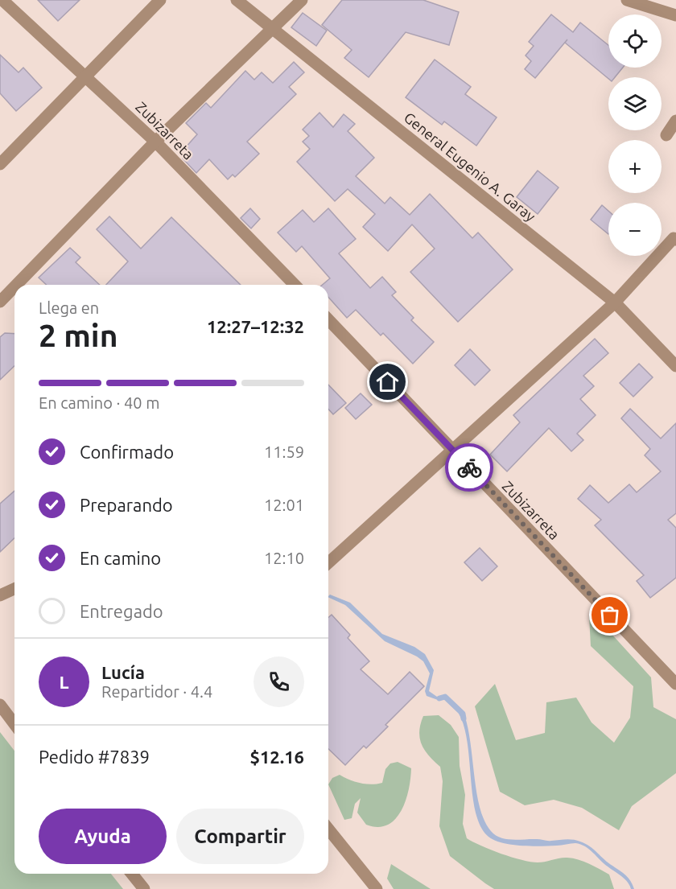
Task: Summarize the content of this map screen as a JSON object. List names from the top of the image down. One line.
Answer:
{"streets":{"street":["Zubizarreta","General Eugenio A. Garay"]},"page":{"map_buttons":["+","−"],"heading":["2 min","Llega en","12:27–12:32"],"panel":["Lucía","Repartidor · 4.4","Pedido #7839","$12.16"],"bar":"En camino · 40 m","list":[["Confirmado","11:59"],["Preparando","12:01"],["En camino","12:10"],"Entregado"],"round":"L","buttons":["Ayuda","Compartir"]}}
